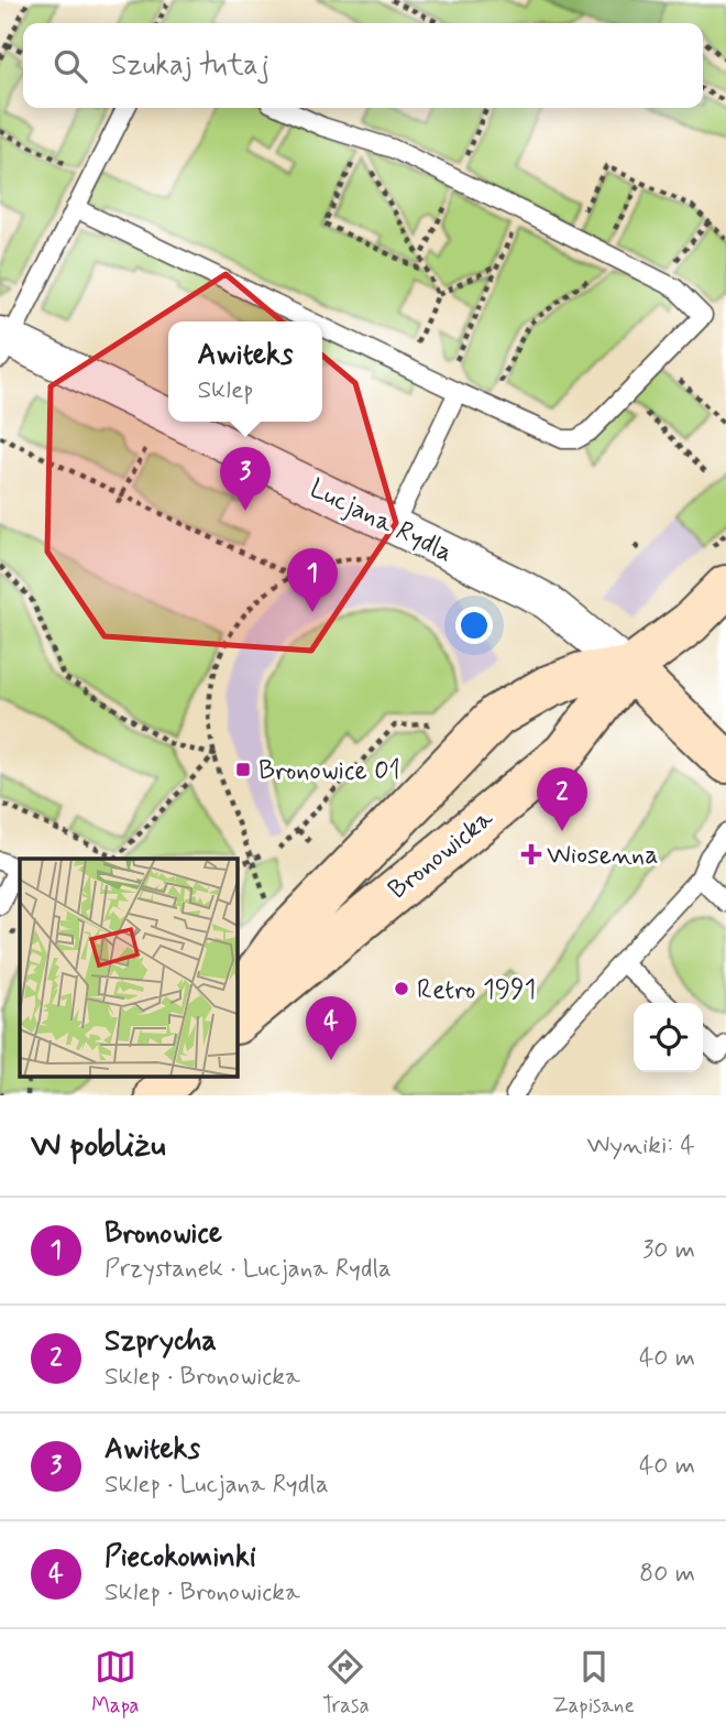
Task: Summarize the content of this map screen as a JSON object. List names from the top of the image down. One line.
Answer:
{"streets":{"street":["Lucjana Rydla","Bronowicka"]},"crossings":[["Lucjana Rydla","Bronowicka"]],"places":{"transit":["Bronowice 01"],"health":["Wiosenna"],"other":["Retro 1991"]},"page":{"search":"Szukaj tutaj","popup":["Awiteks","Sklep"],"pins":["3","1","2","4"],"heading":["W pobliżu","Wyniki: 4"],"list":[{"mark":"1","name":"Bronowice","note":"Przystanek · Lucjana Rydla","value":"30 m"},{"mark":"2","name":"Szprycha","note":"Sklep · Bronowicka","value":"40 m"},{"mark":"3","name":"Awiteks","note":"Sklep · Lucjana Rydla","value":"40 m"},{"mark":"4","name":"Piecokominki","note":"Sklep · Bronowicka","value":"80 m"}],"nav":["Mapa","Trasa","Zapisane"]}}
